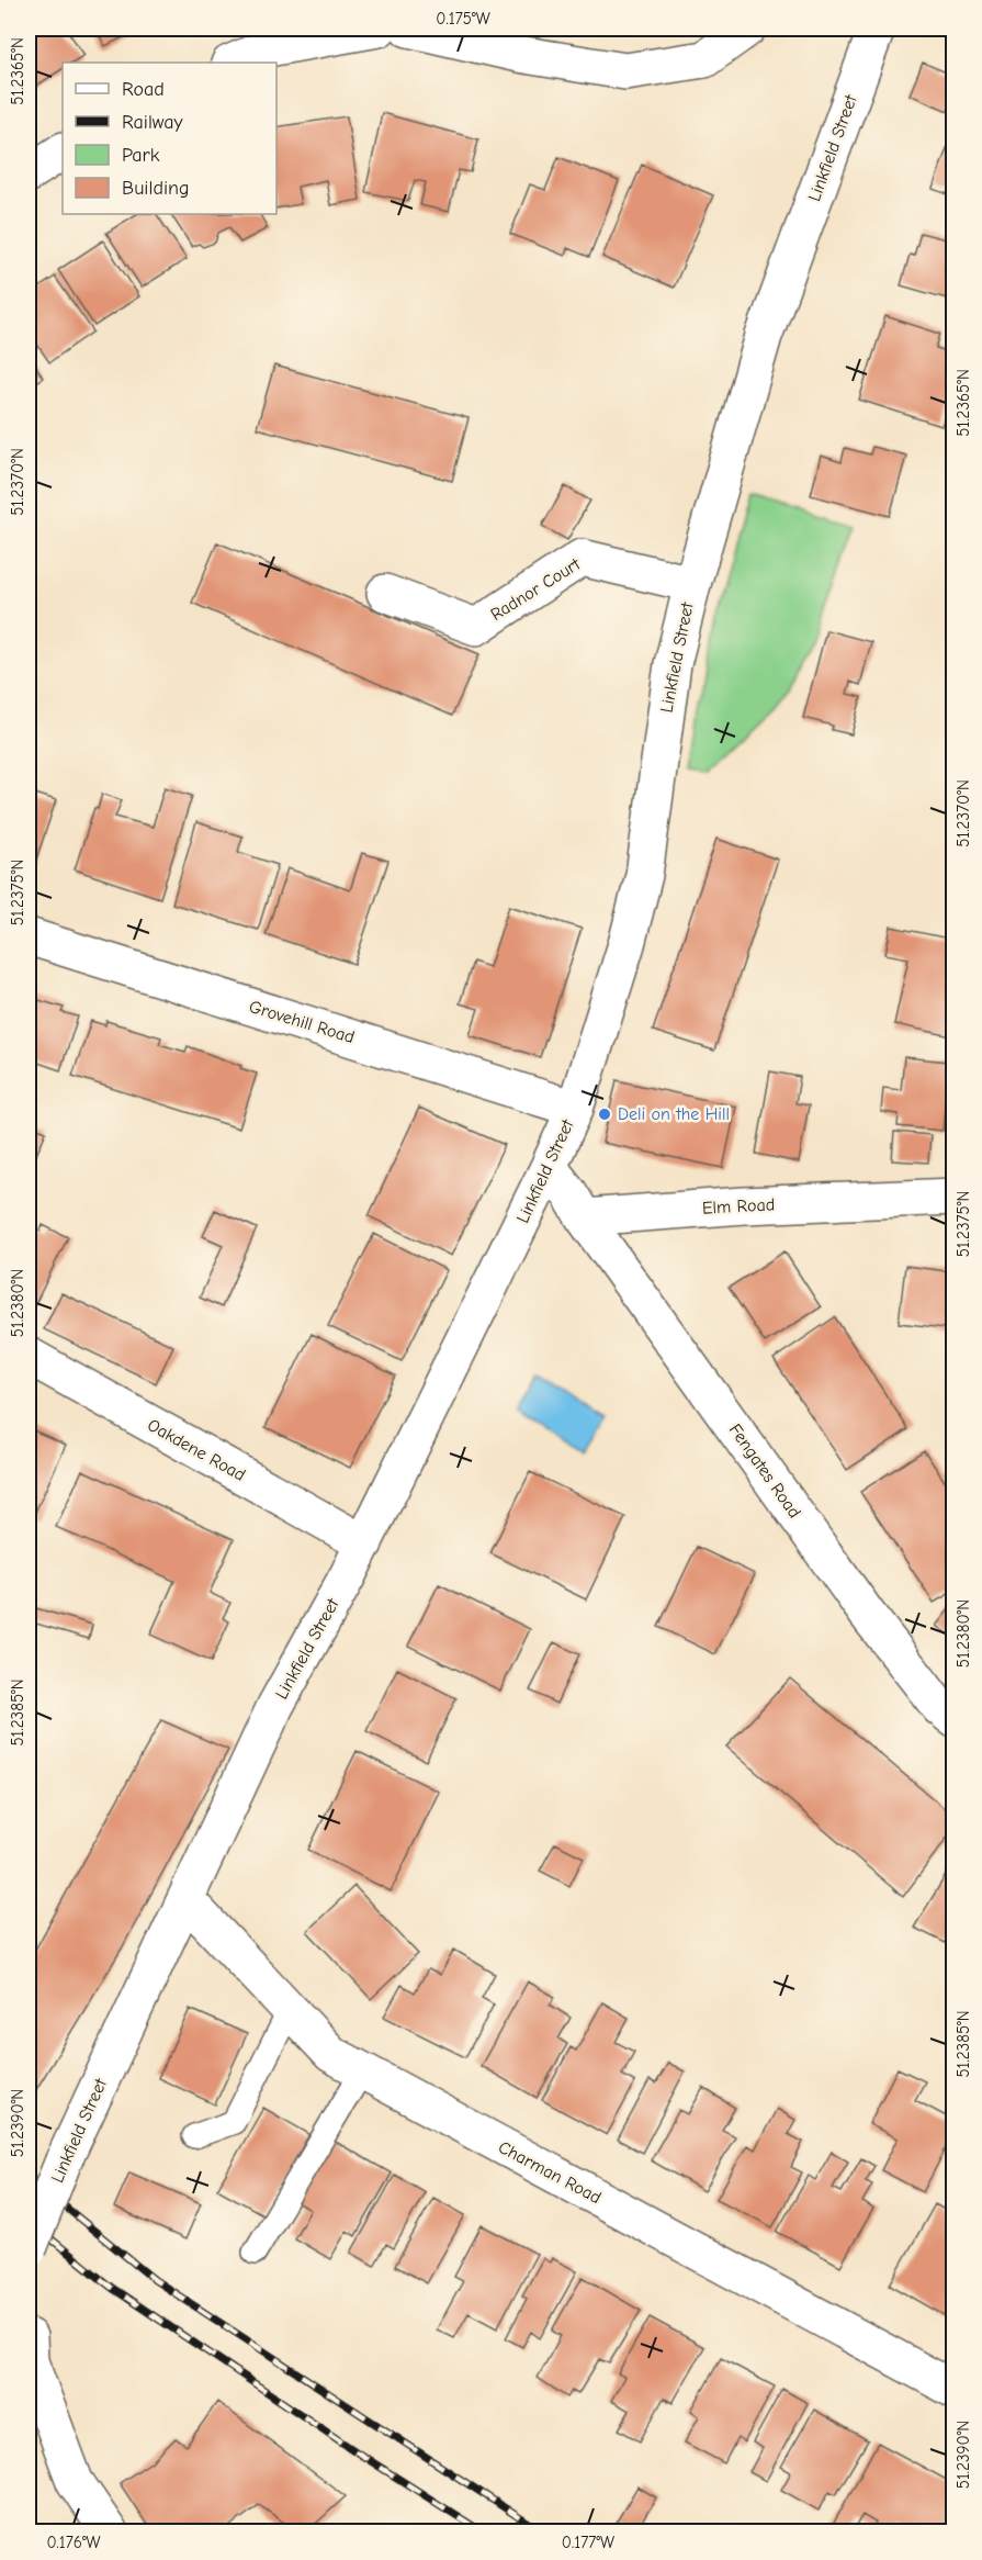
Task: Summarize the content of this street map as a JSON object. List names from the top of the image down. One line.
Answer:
{"streets":{"street":["Linkfield Street","Radnor Court","Grovehill Road","Elm Road","Oakdene Road","Fengates Road","Charman Road"]},"crossings":[["Linkfield Street","Radnor Court"],["Linkfield Street","Grovehill Road"],["Linkfield Street","Oakdene Road"],["Linkfield Street","Charman Road"],["Elm Road","Fengates Road"]],"places":["Deli on the Hill"],"legend":["Road","Railway","Park","Building"],"coordinates":["0.175°W","51.2365°N","51.2370°N","51.2375°N","51.2380°N","51.2385°N","51.2390°N","0.176°W","0.177°W"]}
